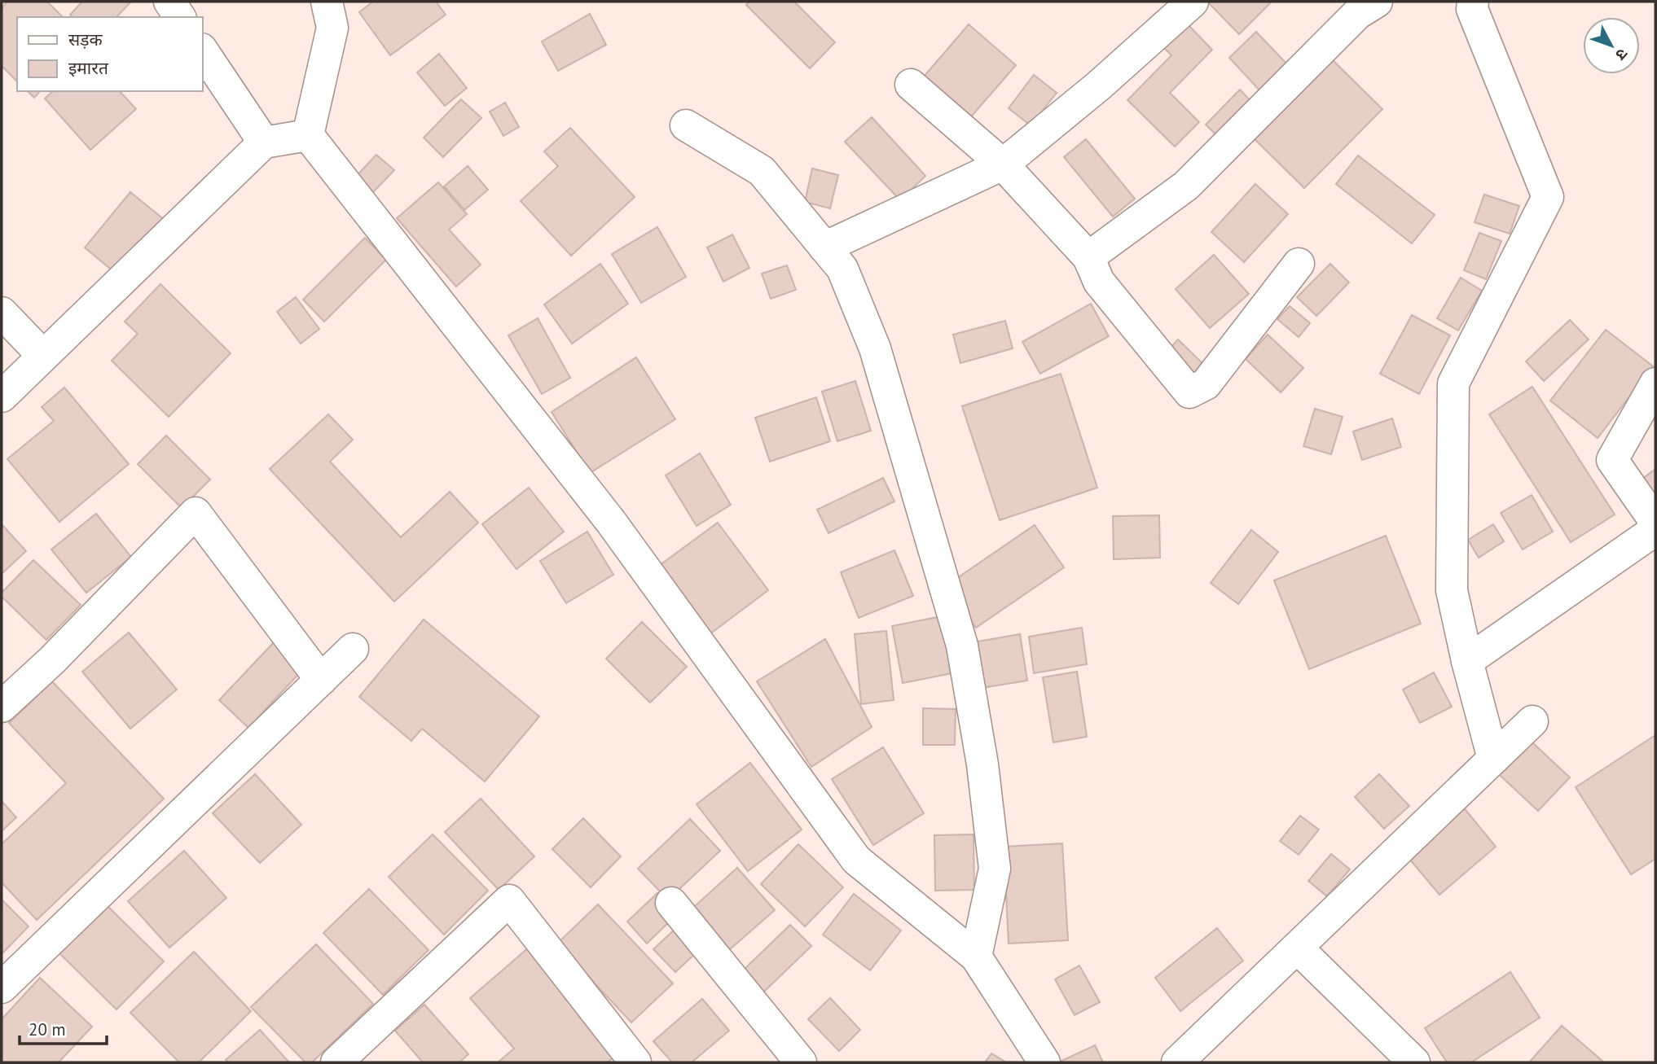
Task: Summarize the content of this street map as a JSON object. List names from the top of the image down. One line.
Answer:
{"legend":["सड़क","इमारत"],"scale_bar":"20 m","north":"bottom right"}
